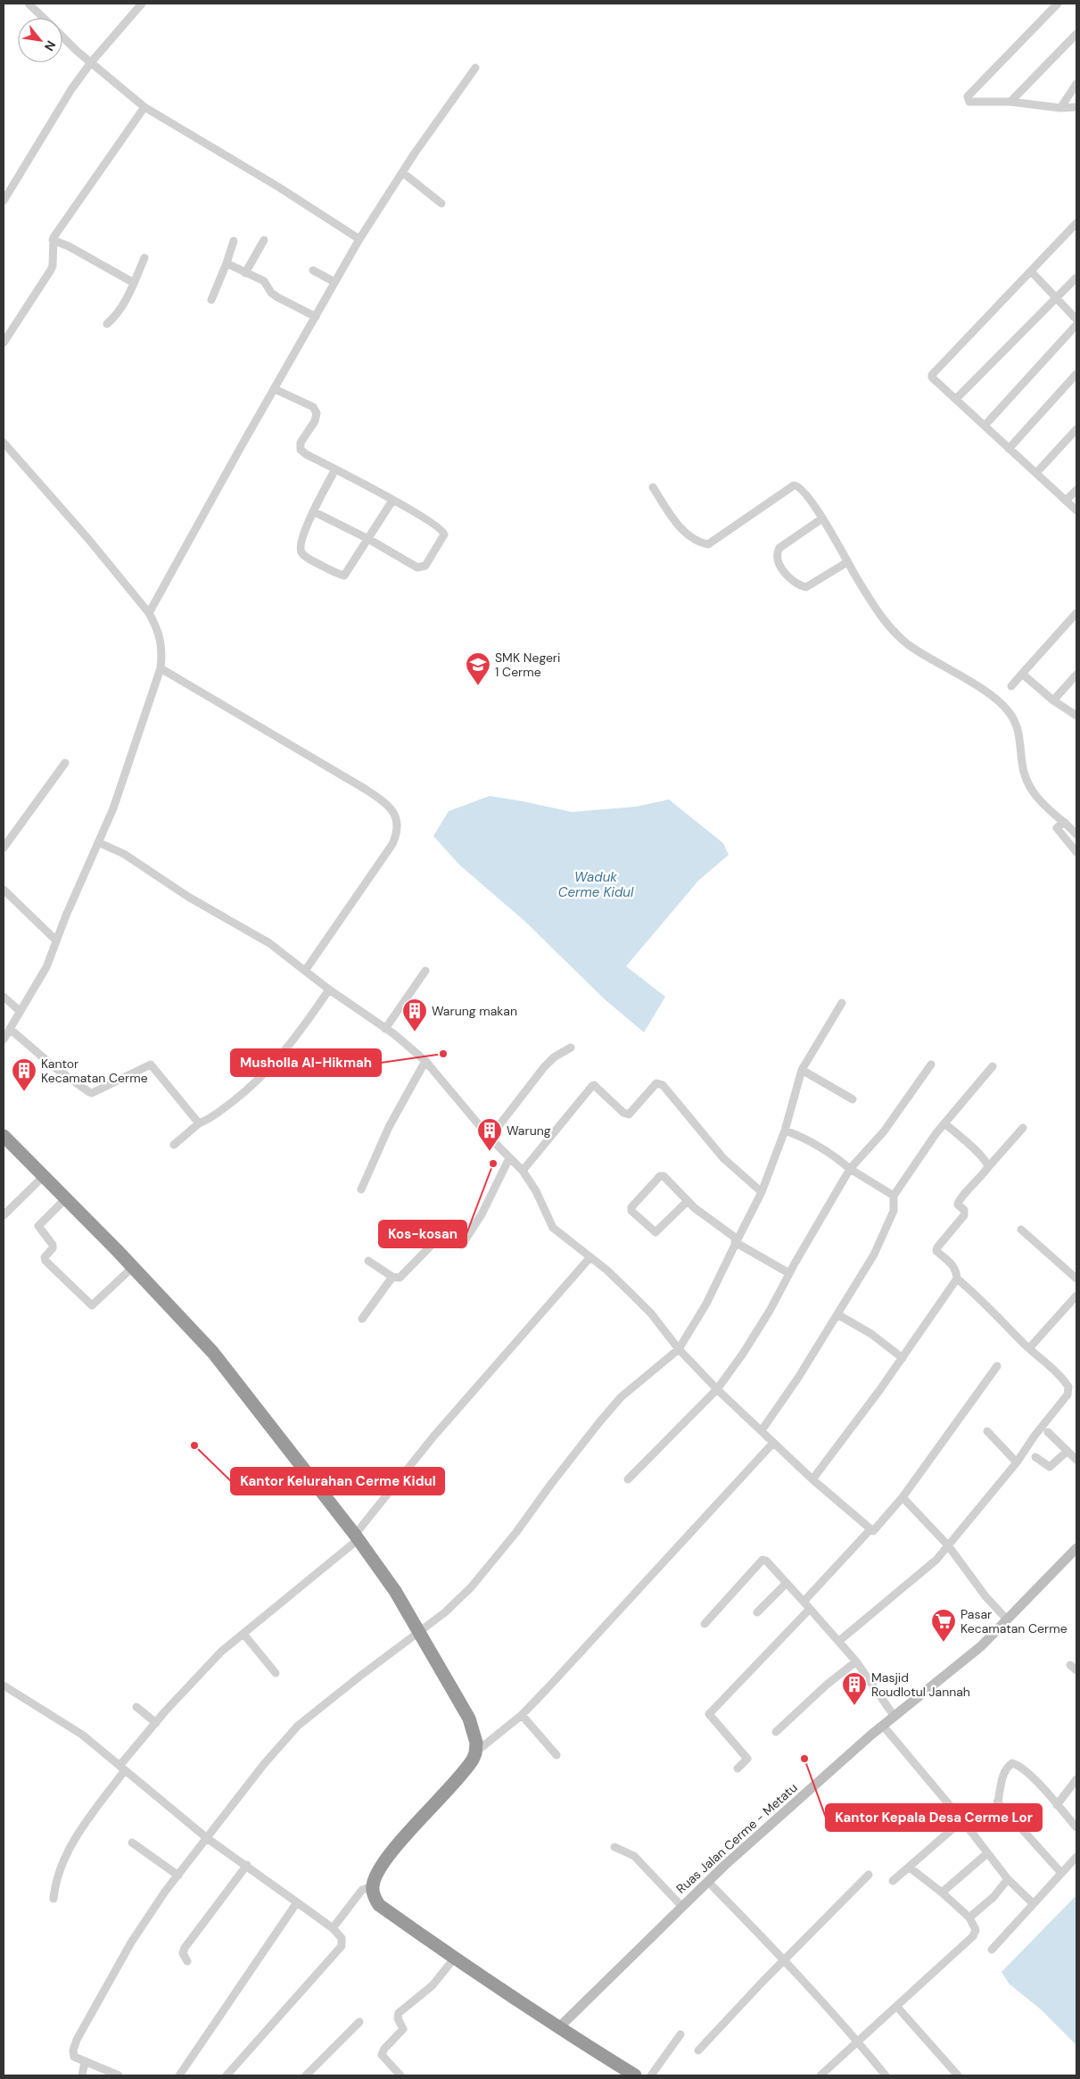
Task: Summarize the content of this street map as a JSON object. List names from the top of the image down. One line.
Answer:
{"streets":{"main road":["Ruas Jalan Cerme - Metatu"]},"water":["Waduk Cerme Kidul"],"places":{"school or university":["SMK Negeri 1 Cerme"],"building":["Warung makan","Kantor Kecamatan Cerme","Warung","Masjid Roudlotul Jannah"],"other":["Musholla Al-Hikmah","Kos-kosan","Kantor Kelurahan Cerme Kidul","Kantor Kepala Desa Cerme Lor"],"supermarket":["Pasar Kecamatan Cerme"]},"north":"bottom right"}
